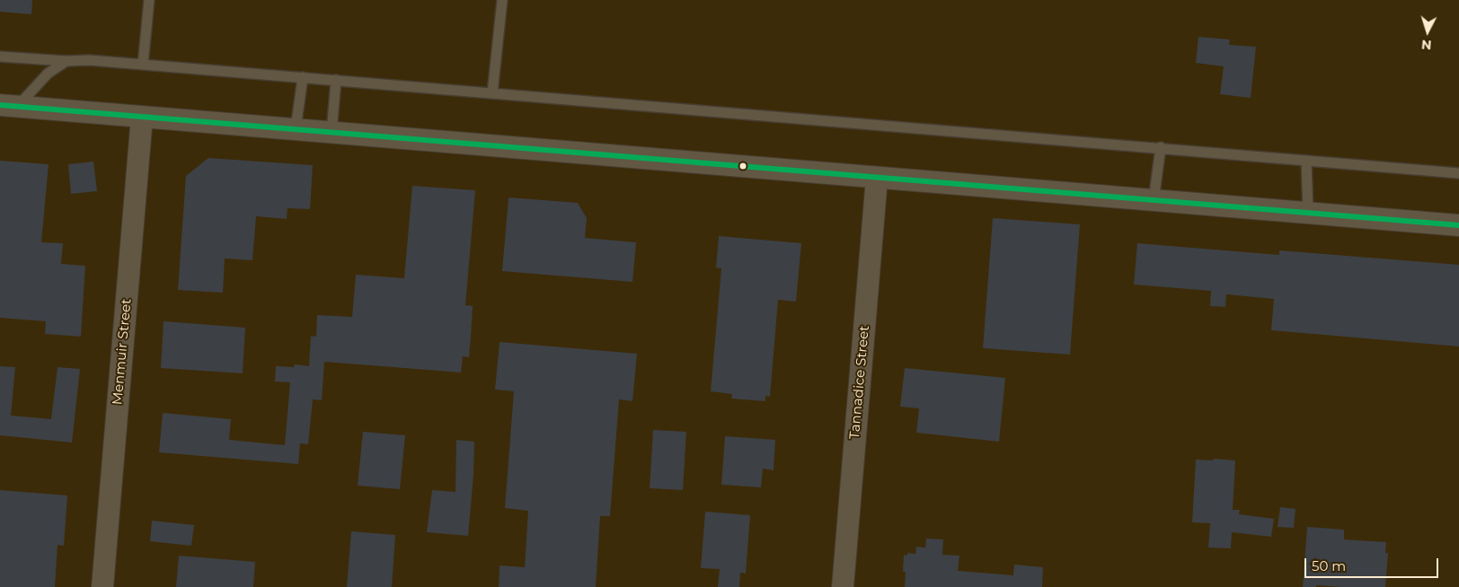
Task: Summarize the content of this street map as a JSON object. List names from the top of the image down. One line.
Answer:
{"streets":{"street":["Menmuir Street","Tannadice Street"]},"scale_bar":"50 m","north":"bottom"}
